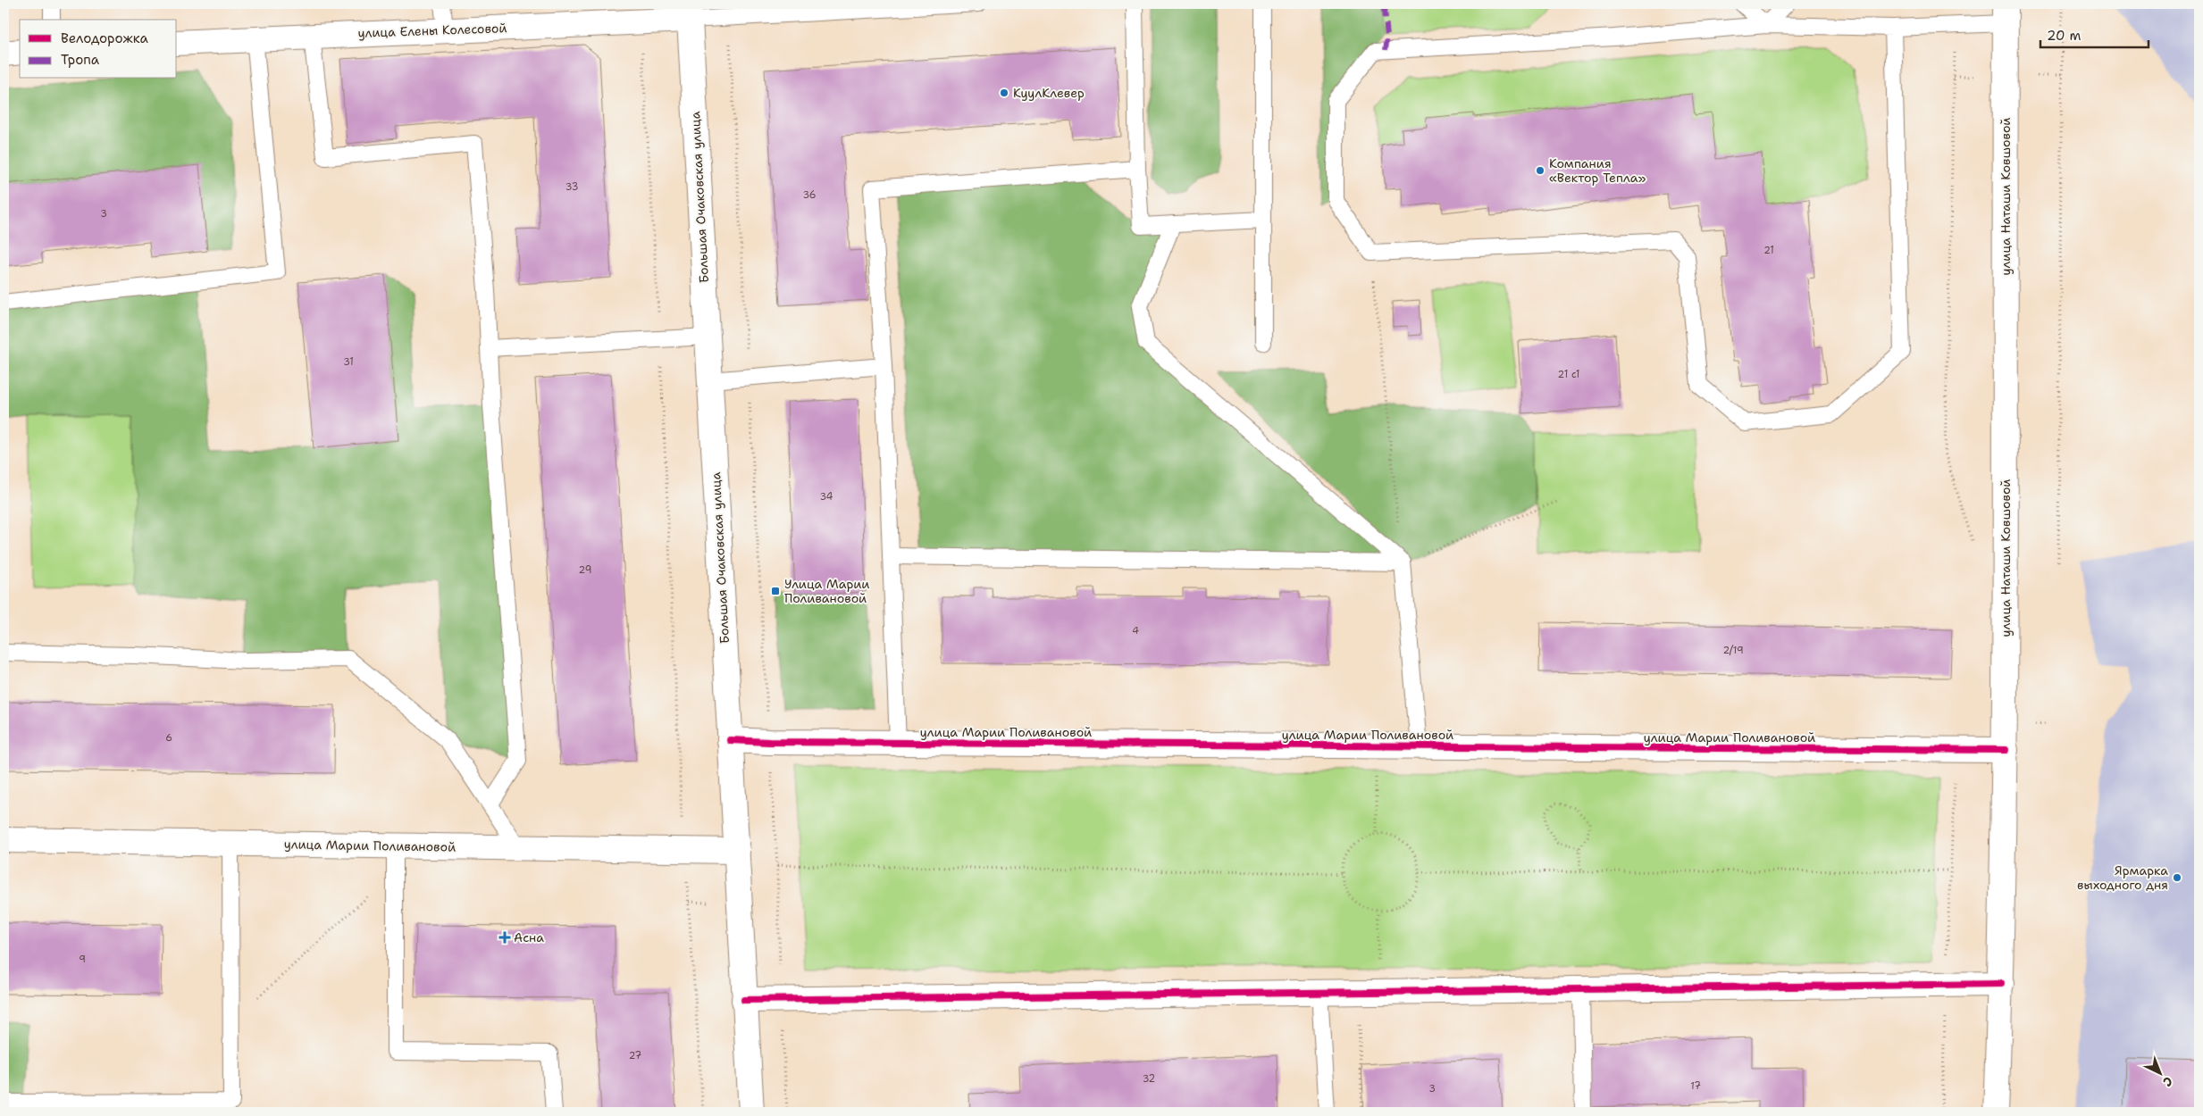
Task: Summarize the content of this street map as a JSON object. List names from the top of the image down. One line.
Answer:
{"streets":{"street":["улица Елены Колесовой","улица Наташи Ковшовой","Большая Очаковская улица","улица Марии Поливановой"]},"crossings":[["улица Елены Колесовой","Большая Очаковская улица"],["улица Наташи Ковшовой","улица Марии Поливановой"],["Большая Очаковская улица","улица Марии Поливановой"]],"places":{"other":["КуулКлевер","Компания «Вектор Тепла»","Ярмарка выходного дня"],"transit":["Улица Марии Поливановой"],"health":["Асна"]},"house_numbers":["33","36","3","21","31","21 с1","34","29","4","2/19","6","9","27","32","17","3"],"legend":["Велодорожка","Тропа"],"scale_bar":"20 m","north":"bottom right"}
